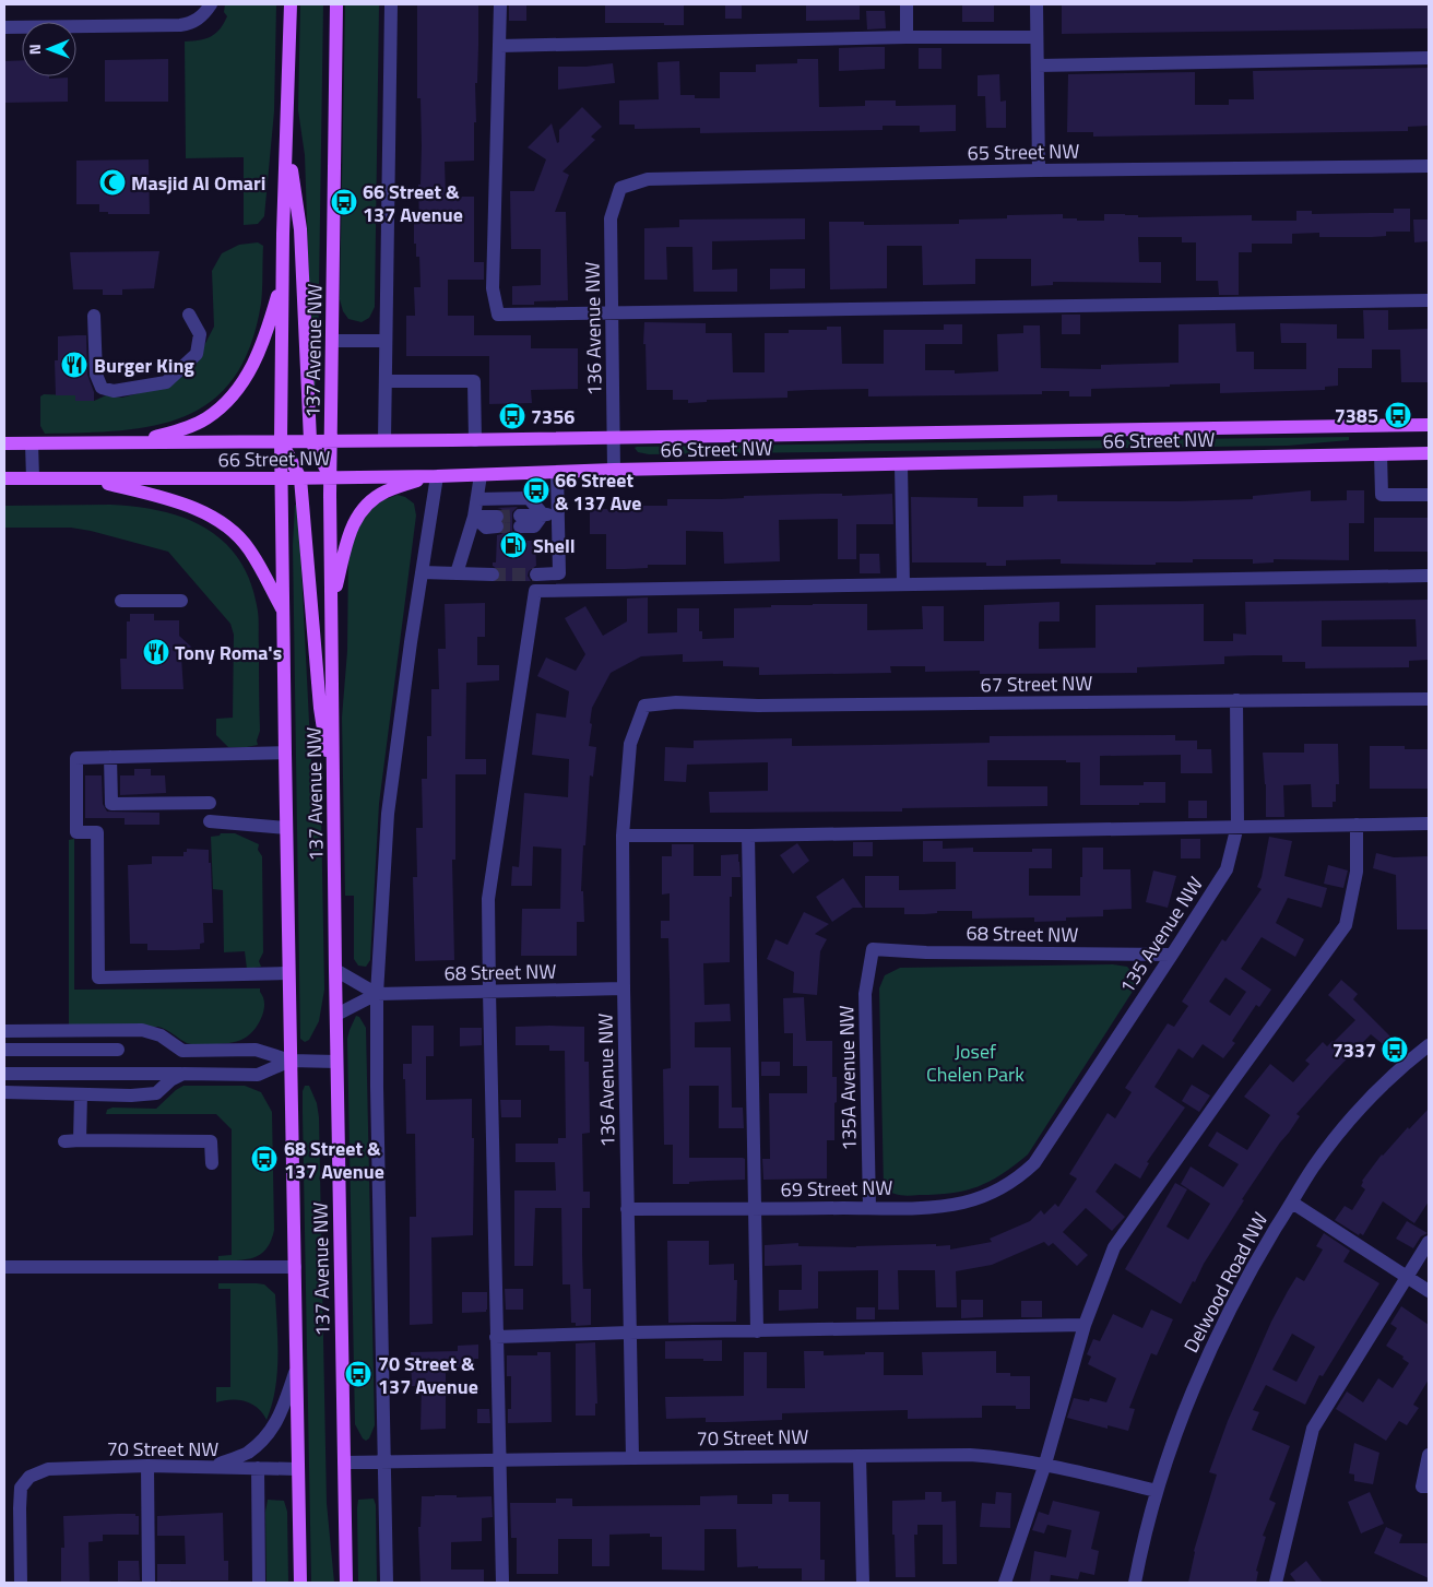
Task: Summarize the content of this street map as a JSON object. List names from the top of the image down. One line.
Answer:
{"streets":{"main road":["137 Avenue NW","66 Street NW"],"street":["65 Street NW","136 Avenue NW","67 Street NW","68 Street NW","135 Avenue NW","135A Avenue NW","69 Street NW","Delwood Road NW","70 Street NW"]},"crossings":[["65 Street NW","136 Avenue NW"],["136 Avenue NW","66 Street NW"],["136 Avenue NW","67 Street NW"],["136 Avenue NW","68 Street NW"],["136 Avenue NW","69 Street NW"],["136 Avenue NW","70 Street NW"],["137 Avenue NW","66 Street NW"],["137 Avenue NW","68 Street NW"],["137 Avenue NW","70 Street NW"],["67 Street NW","135 Avenue NW"],["68 Street NW","135 Avenue NW"],["68 Street NW","135A Avenue NW"],["135 Avenue NW","69 Street NW"],["135A Avenue NW","69 Street NW"],["Delwood Road NW","70 Street NW"]],"parks":["Josef Chelen Park"],"places":{"mosque":["Masjid Al Omari"],"bus stop":["66 Street & 137 Avenue","7385","7356","66 Street & 137 Ave","7337","68 Street & 137 Avenue","70 Street & 137 Avenue"],"restaurant":["Burger King","Tony Roma's"],"fuel station":["Shell"]},"north":"left"}
